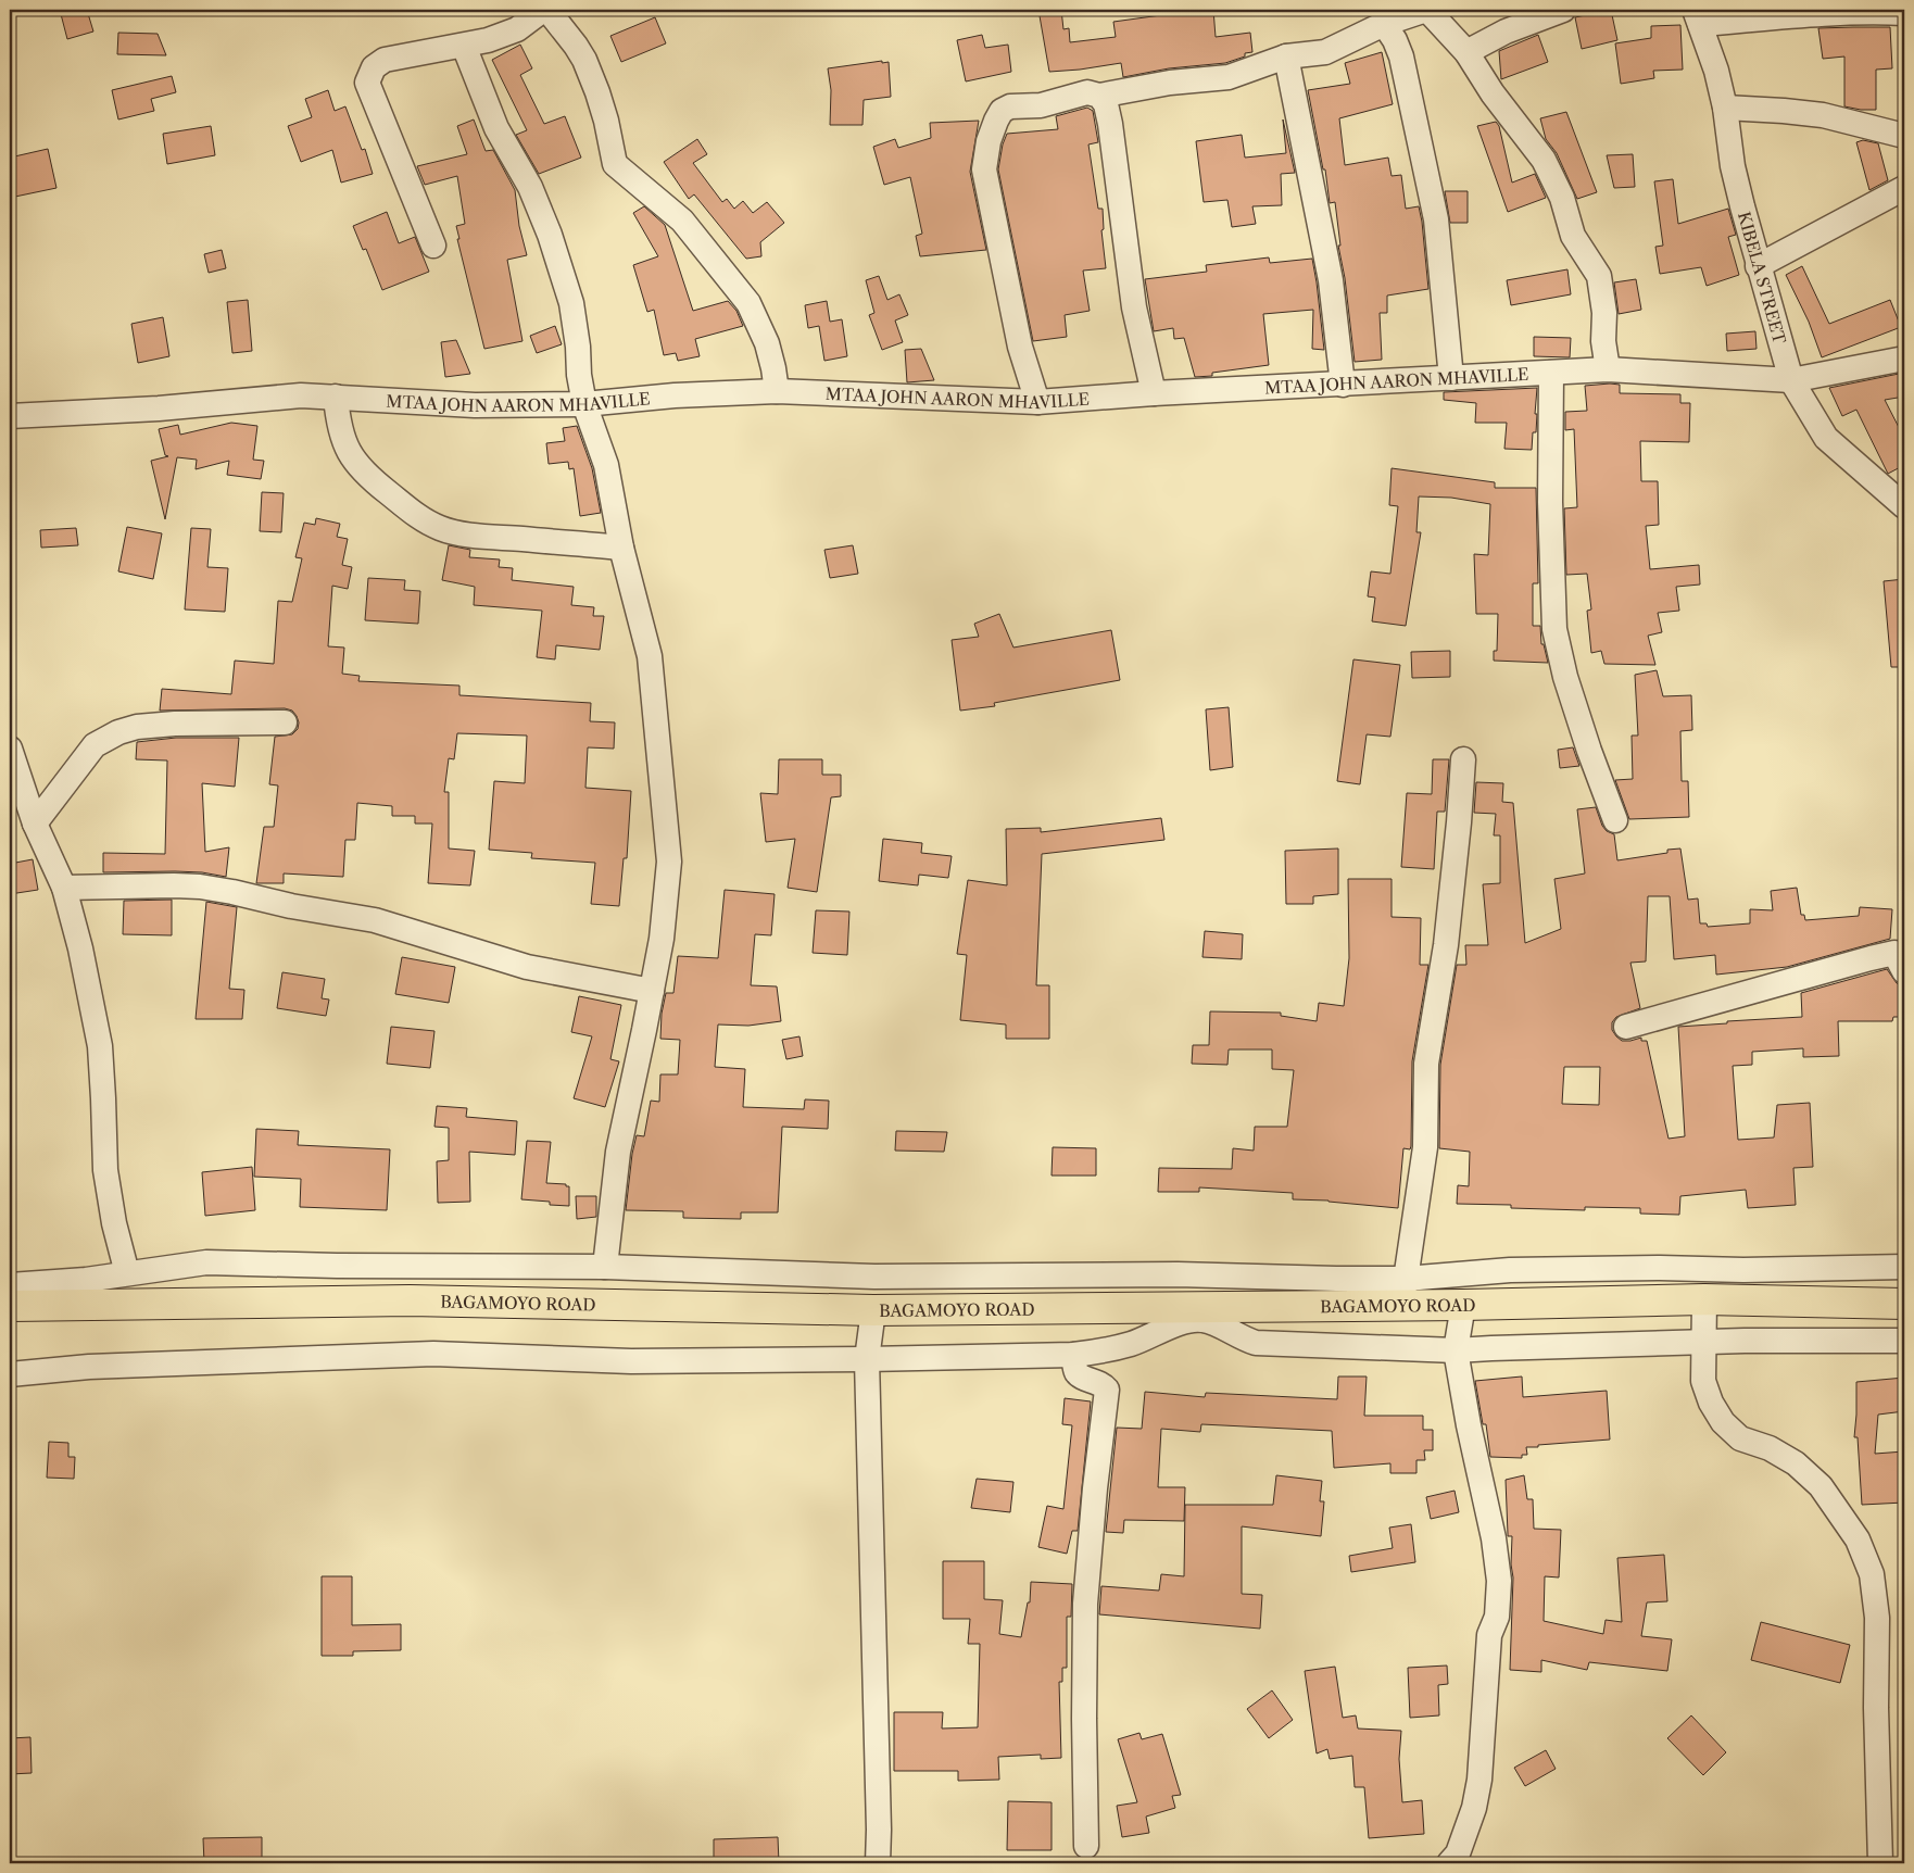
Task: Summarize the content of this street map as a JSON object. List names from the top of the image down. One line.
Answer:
{"streets":{"highway":["BAGAMOYO ROAD"],"street":["KIBELA STREET","MTAA JOHN AARON MHAVILLE"]},"crossings":[["KIBELA STREET","MTAA JOHN AARON MHAVILLE"]]}
